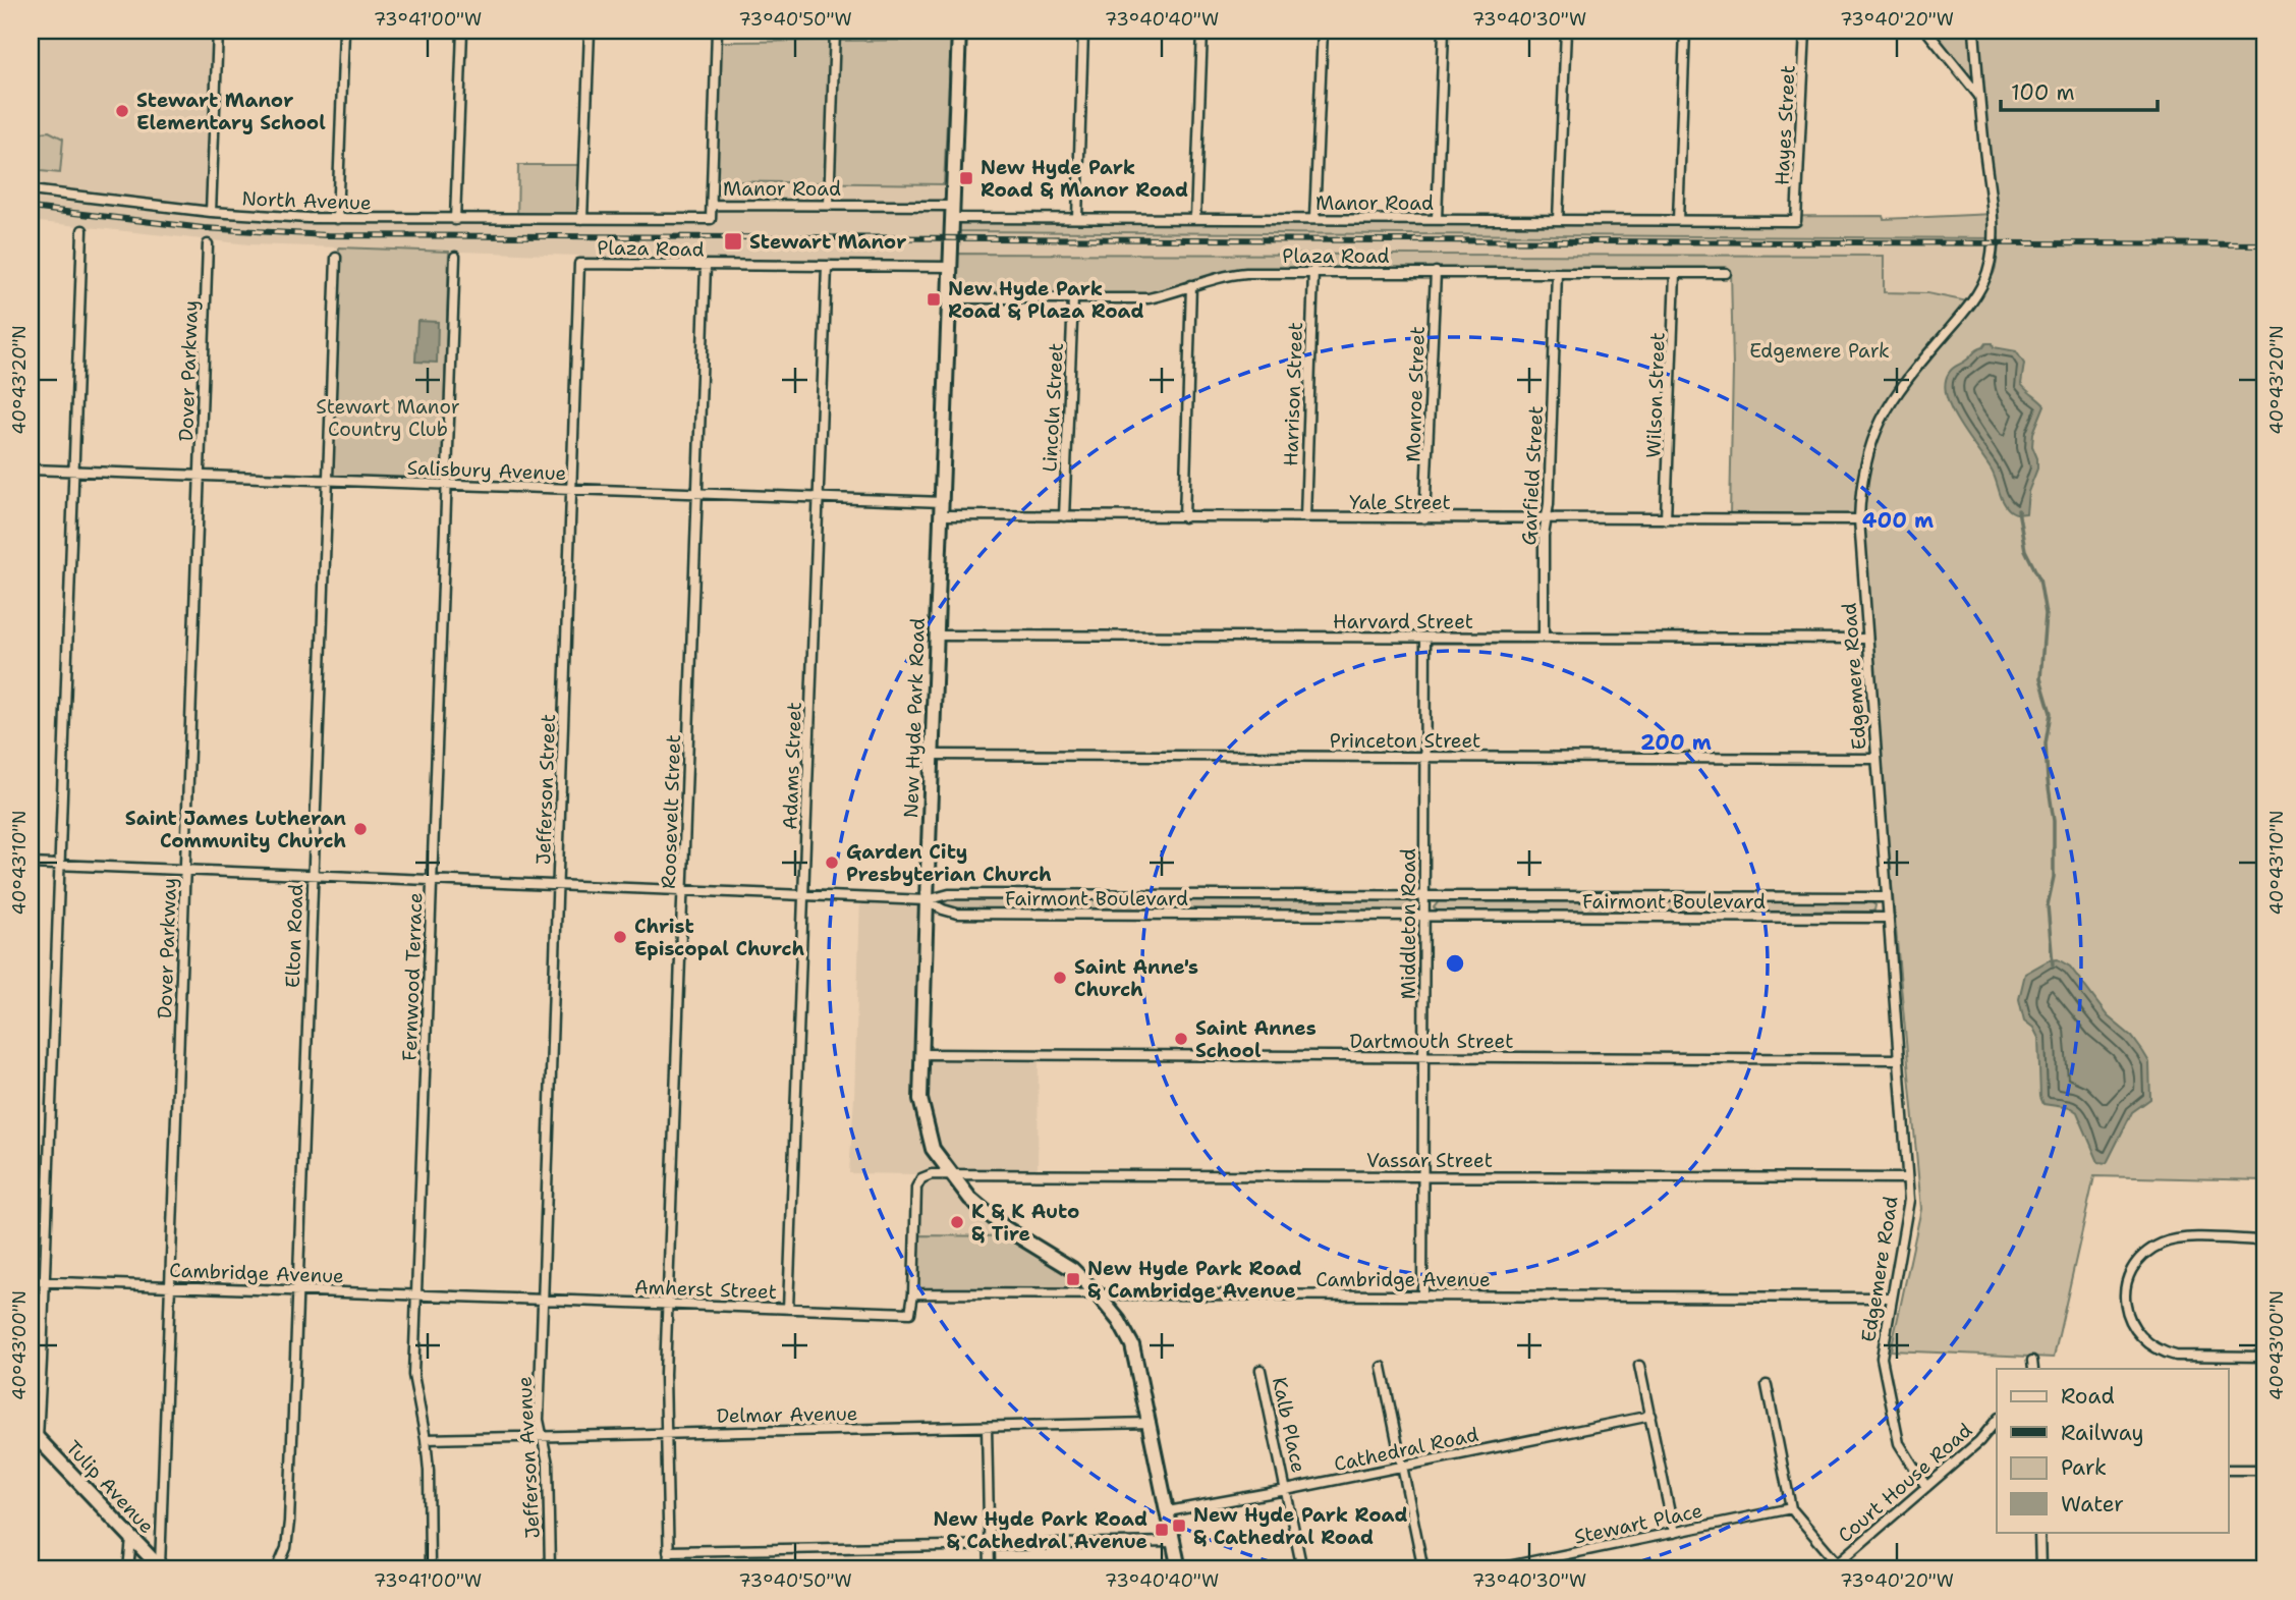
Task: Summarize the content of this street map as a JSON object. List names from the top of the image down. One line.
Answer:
{"streets":{"main road":["New Hyde Park Road","Tulip Avenue"],"street":["Hayes Street","Manor Road","North Avenue","Plaza Road","Dover Parkway","Harrison Street","Monroe Street","Wilson Street","Lincoln Street","Salisbury Avenue","Garfield Street","Yale Street","Harvard Street","Edgemere Road","Princeton Street","Adams Street","Jefferson Street","Roosevelt Street","Fairmont Boulevard","Middleton Road","Elton Road","Fernwood Terrace","Dartmouth Street","Vassar Street","Cambridge Avenue","Amherst Street","Delmar Avenue","Kalb Place","Cathedral Road","Jefferson Avenue","Court House Road","Stewart Place"]},"crossings":[["Hayes Street","Manor Road"],["Manor Road","North Avenue"],["Manor Road","New Hyde Park Road"],["Plaza Road","Harrison Street"],["Plaza Road","Monroe Street"],["Plaza Road","Wilson Street"],["Plaza Road","Lincoln Street"],["Plaza Road","Garfield Street"],["Plaza Road","New Hyde Park Road"],["Plaza Road","Adams Street"],["Plaza Road","Jefferson Street"],["Plaza Road","Roosevelt Street"],["Dover Parkway","Salisbury Avenue"],["Dover Parkway","Cambridge Avenue"],["Dover Parkway","Tulip Avenue"],["Harrison Street","Yale Street"],["Monroe Street","Yale Street"],["Wilson Street","Yale Street"],["Lincoln Street","Yale Street"],["Salisbury Avenue","Yale Street"],["Salisbury Avenue","New Hyde Park Road"],["Salisbury Avenue","Adams Street"],["Salisbury Avenue","Jefferson Street"],["Salisbury Avenue","Roosevelt Street"],["Salisbury Avenue","Elton Road"],["Salisbury Avenue","Fernwood Terrace"],["Garfield Street","Yale Street"],["Garfield Street","Harvard Street"],["Yale Street","Edgemere Road"],["Yale Street","New Hyde Park Road"],["Harvard Street","Edgemere Road"],["Harvard Street","New Hyde Park Road"],["Harvard Street","Middleton Road"],["Edgemere Road","Princeton Street"],["Edgemere Road","Fairmont Boulevard"],["Edgemere Road","Dartmouth Street"],["Edgemere Road","Vassar Street"],["Edgemere Road","Cambridge Avenue"],["Edgemere Road","Court House Road"],["New Hyde Park Road","Princeton Street"],["New Hyde Park Road","Fairmont Boulevard"],["New Hyde Park Road","Dartmouth Street"],["New Hyde Park Road","Vassar Street"],["New Hyde Park Road","Cambridge Avenue"],["New Hyde Park Road","Delmar Avenue"],["New Hyde Park Road","Cathedral Road"],["Princeton Street","Middleton Road"],["Adams Street","Amherst Street"],["Jefferson Street","Amherst Street"],["Jefferson Street","Jefferson Avenue"],["Roosevelt Street","Amherst Street"],["Roosevelt Street","Delmar Avenue"],["Fairmont Boulevard","Middleton Road"],["Middleton Road","Dartmouth Street"],["Middleton Road","Vassar Street"],["Middleton Road","Cambridge Avenue"],["Elton Road","Cambridge Avenue"],["Fernwood Terrace","Cambridge Avenue"],["Fernwood Terrace","Delmar Avenue"],["Vassar Street","Cambridge Avenue"],["Vassar Street","Amherst Street"],["Cambridge Avenue","Amherst Street"],["Amherst Street","Jefferson Avenue"],["Delmar Avenue","Jefferson Avenue"],["Kalb Place","Cathedral Road"]],"parks":["Edgemere Park","Stewart Manor Country Club"],"places":{"other":["Stewart Manor Elementary School","Saint James Lutheran Community Church","Garden City Presbyterian Church","Christ Episcopal Church","Saint Anne's Church","Saint Annes School","K & K Auto & Tire"],"transit":["New Hyde Park Road & Manor Road","Stewart Manor","New Hyde Park Road & Plaza Road","New Hyde Park Road & Cambridge Avenue","New Hyde Park Road & Cathedral Road","New Hyde Park Road & Cathedral Avenue"]},"legend":["Road","Railway","Park","Water"],"scale_bar":"100 m","coordinates":["73°41'00\"W","73°40'50\"W","73°40'40\"W","73°40'30\"W","73°40'20\"W","40°43'20\"N","40°43'10\"N","40°43'00\"N"],"rings":["400 m","200 m"]}
